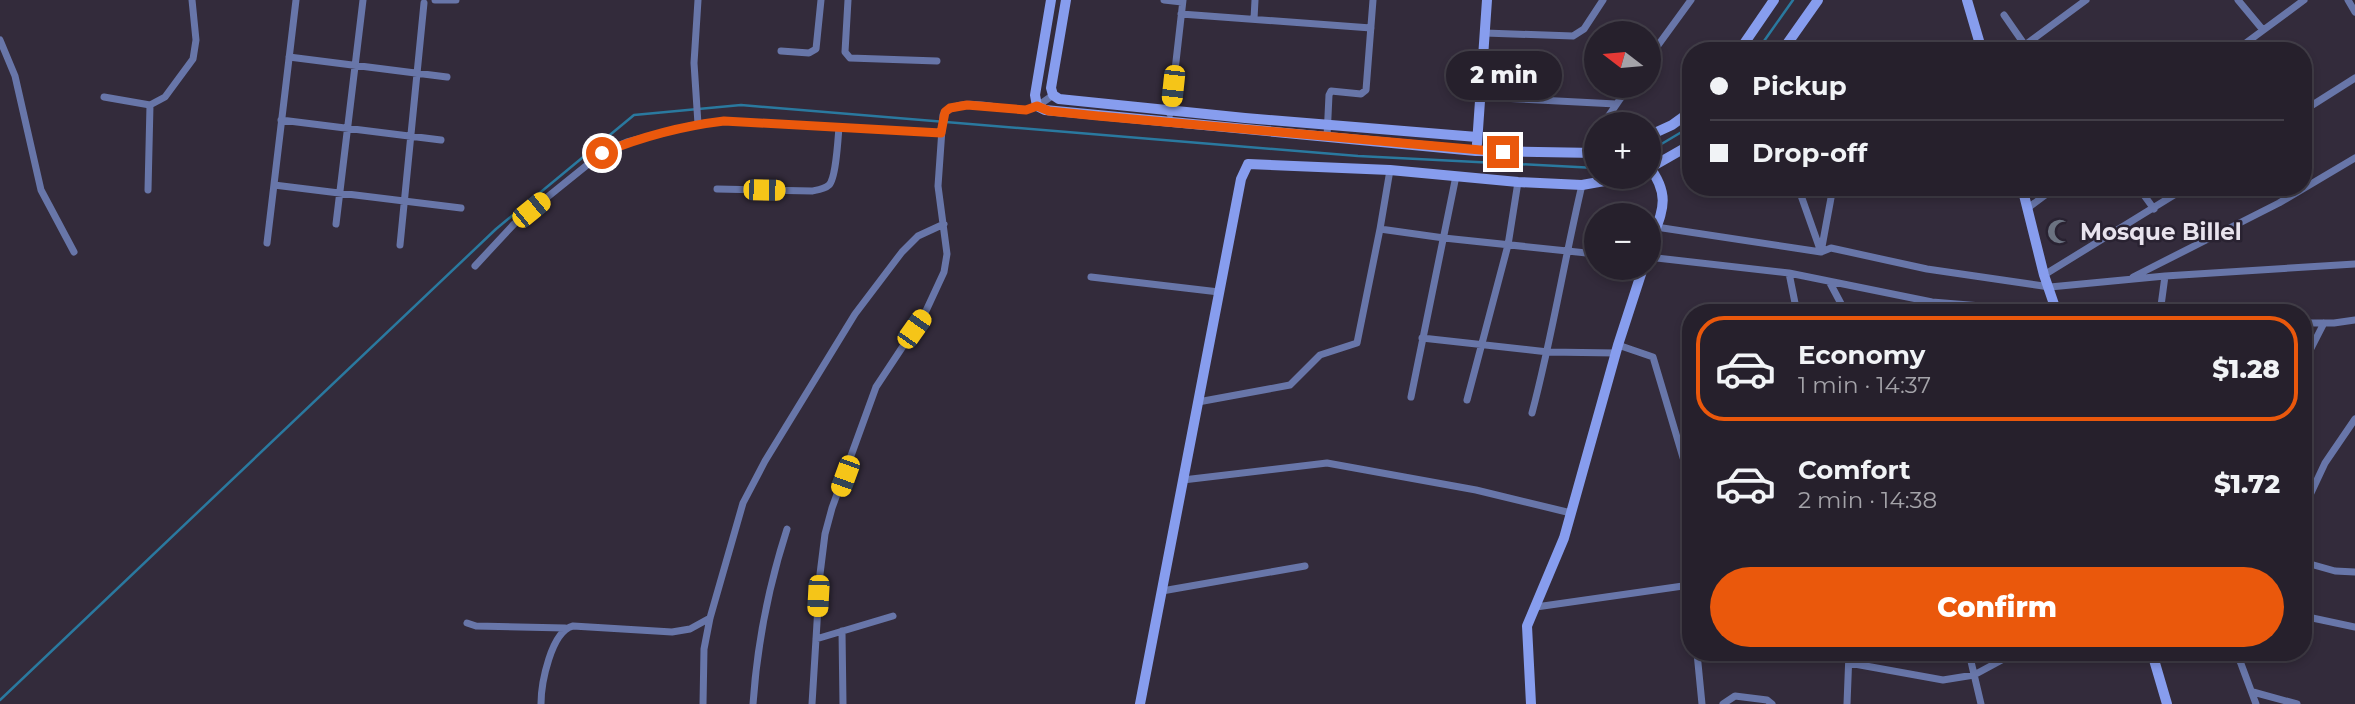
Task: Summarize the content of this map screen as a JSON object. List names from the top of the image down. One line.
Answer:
{"places":{"mosque":["Mosque Billel"]},"north":"left","page":{"map_buttons":["+","−"],"banner":["Pickup","Drop-off"],"bubble":"2 min","list":[{"name":"Economy","note":"1 min · 14:37","value":"$1.28"},{"name":"Comfort","note":"2 min · 14:38","value":"$1.72"}],"buttons":"Confirm"}}
